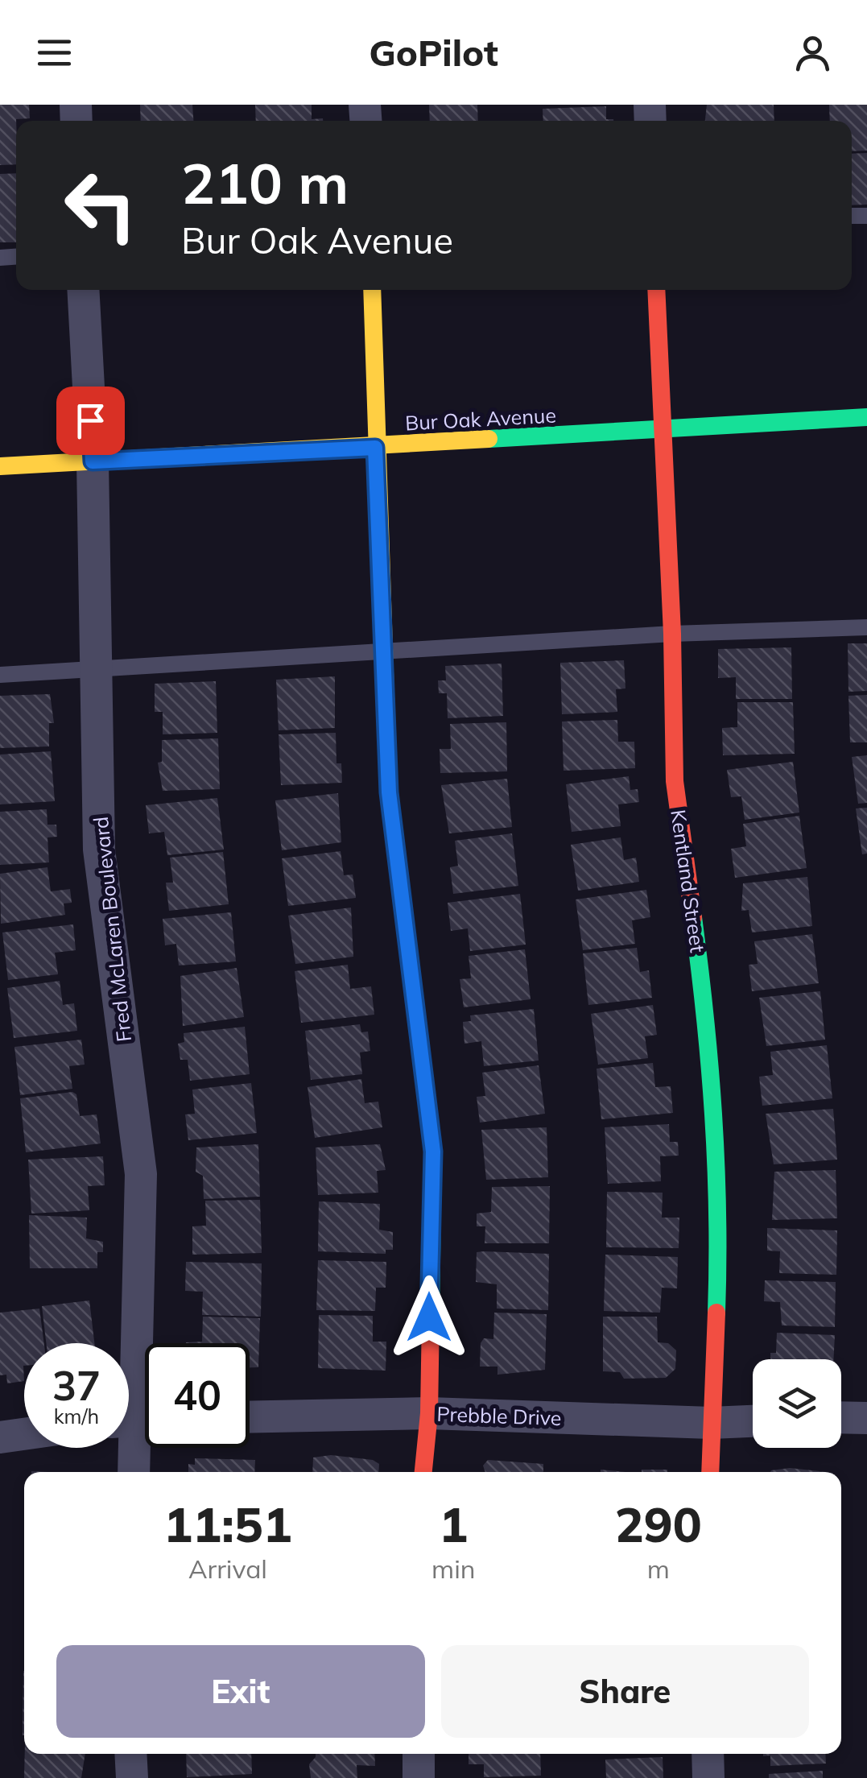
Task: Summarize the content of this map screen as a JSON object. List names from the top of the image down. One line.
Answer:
{"streets":{"street":["Bur Oak Avenue","Kentland Street","Fred McLaren Boulevard","Prebble Drive"]},"crossings":[["Bur Oak Avenue","Kentland Street"],["Bur Oak Avenue","Fred McLaren Boulevard"],["Kentland Street","Prebble Drive"]],"page":{"header":"GoPilot","turn":["210 m","Bur Oak Avenue"],"speed":"37 km/h","limit":"40","eta":["11:51","Arrival","1","min","290","m"],"buttons":["Exit","Share"]}}
